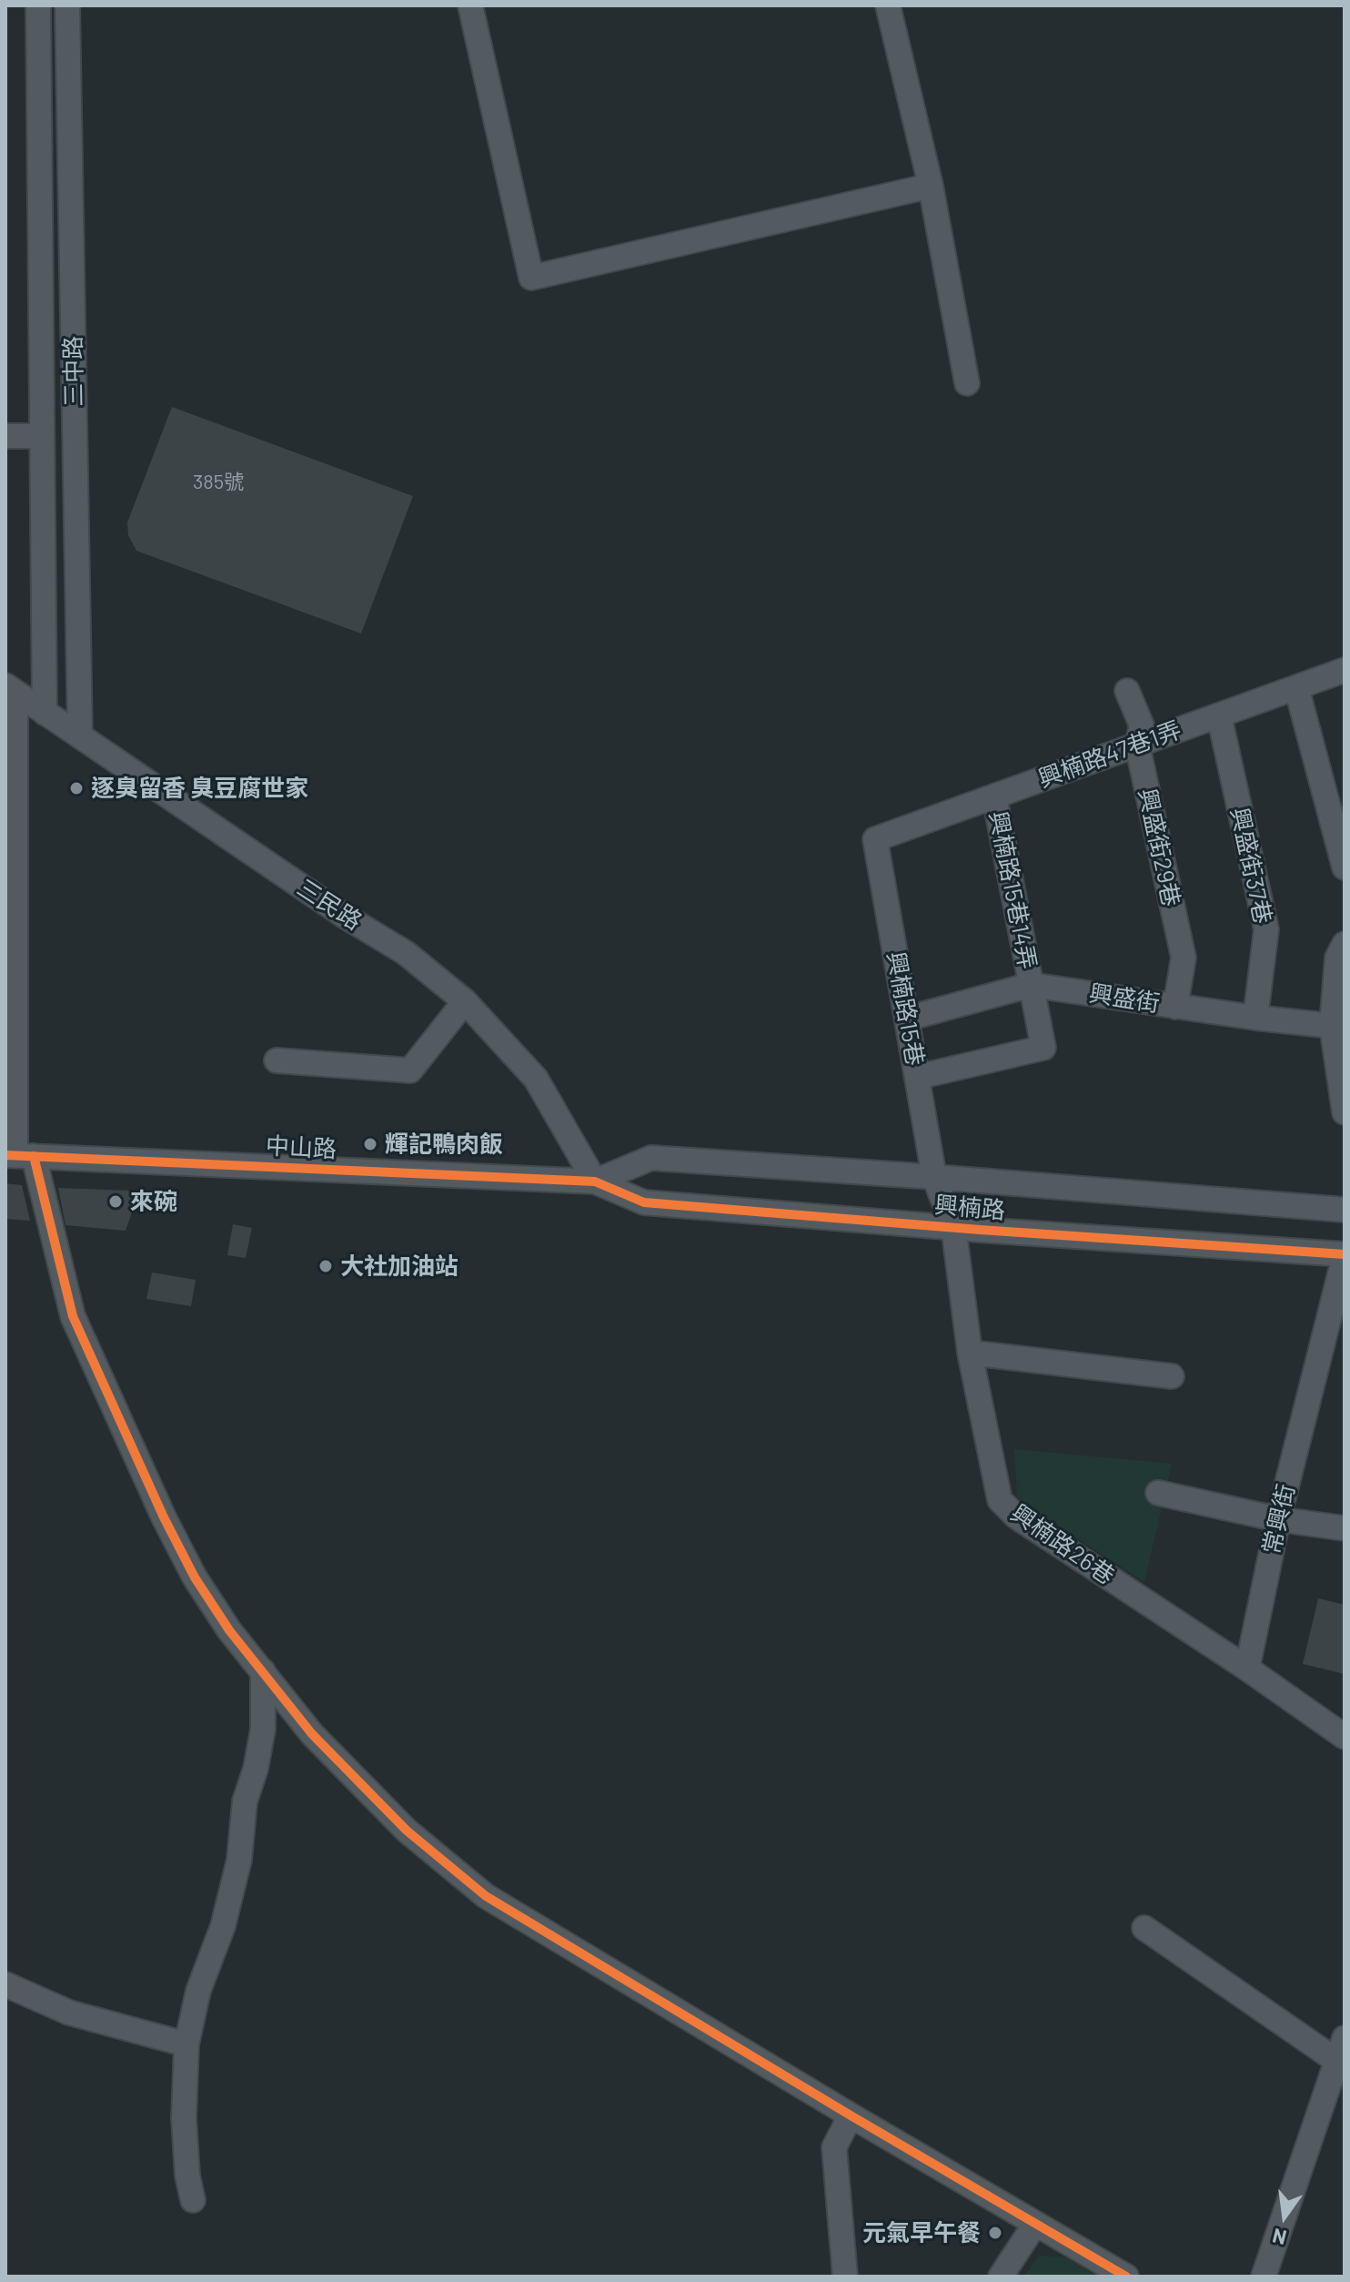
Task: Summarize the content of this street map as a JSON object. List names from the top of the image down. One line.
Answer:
{"streets":{"street":["三中路","興楠路47巷1弄","興盛街29巷","興盛街37巷","興楠路15巷14弄","三民路","興盛街","興楠路15巷","中山路","興楠路","常興街","興楠路26巷"]},"crossings":[["三中路","三民路"],["興楠路47巷1弄","興盛街29巷"],["興楠路47巷1弄","興盛街37巷"],["興楠路47巷1弄","興楠路15巷14弄"],["興楠路47巷1弄","興楠路15巷"],["興盛街29巷","興盛街"],["興盛街37巷","興盛街"],["興楠路15巷14弄","興盛街"],["興楠路15巷14弄","興楠路15巷"],["三民路","中山路"],["三民路","興楠路"],["興盛街","興楠路15巷"],["興楠路15巷","興楠路"],["興楠路15巷","興楠路26巷"],["中山路","興楠路"],["興楠路","常興街"],["興楠路","興楠路26巷"],["常興街","興楠路26巷"]],"places":["逐臭留香 臭豆腐世家","輝記鴨肉飯","來碗","大社加油站","元氣早午餐"],"house_numbers":["385號"],"north":"bottom"}
